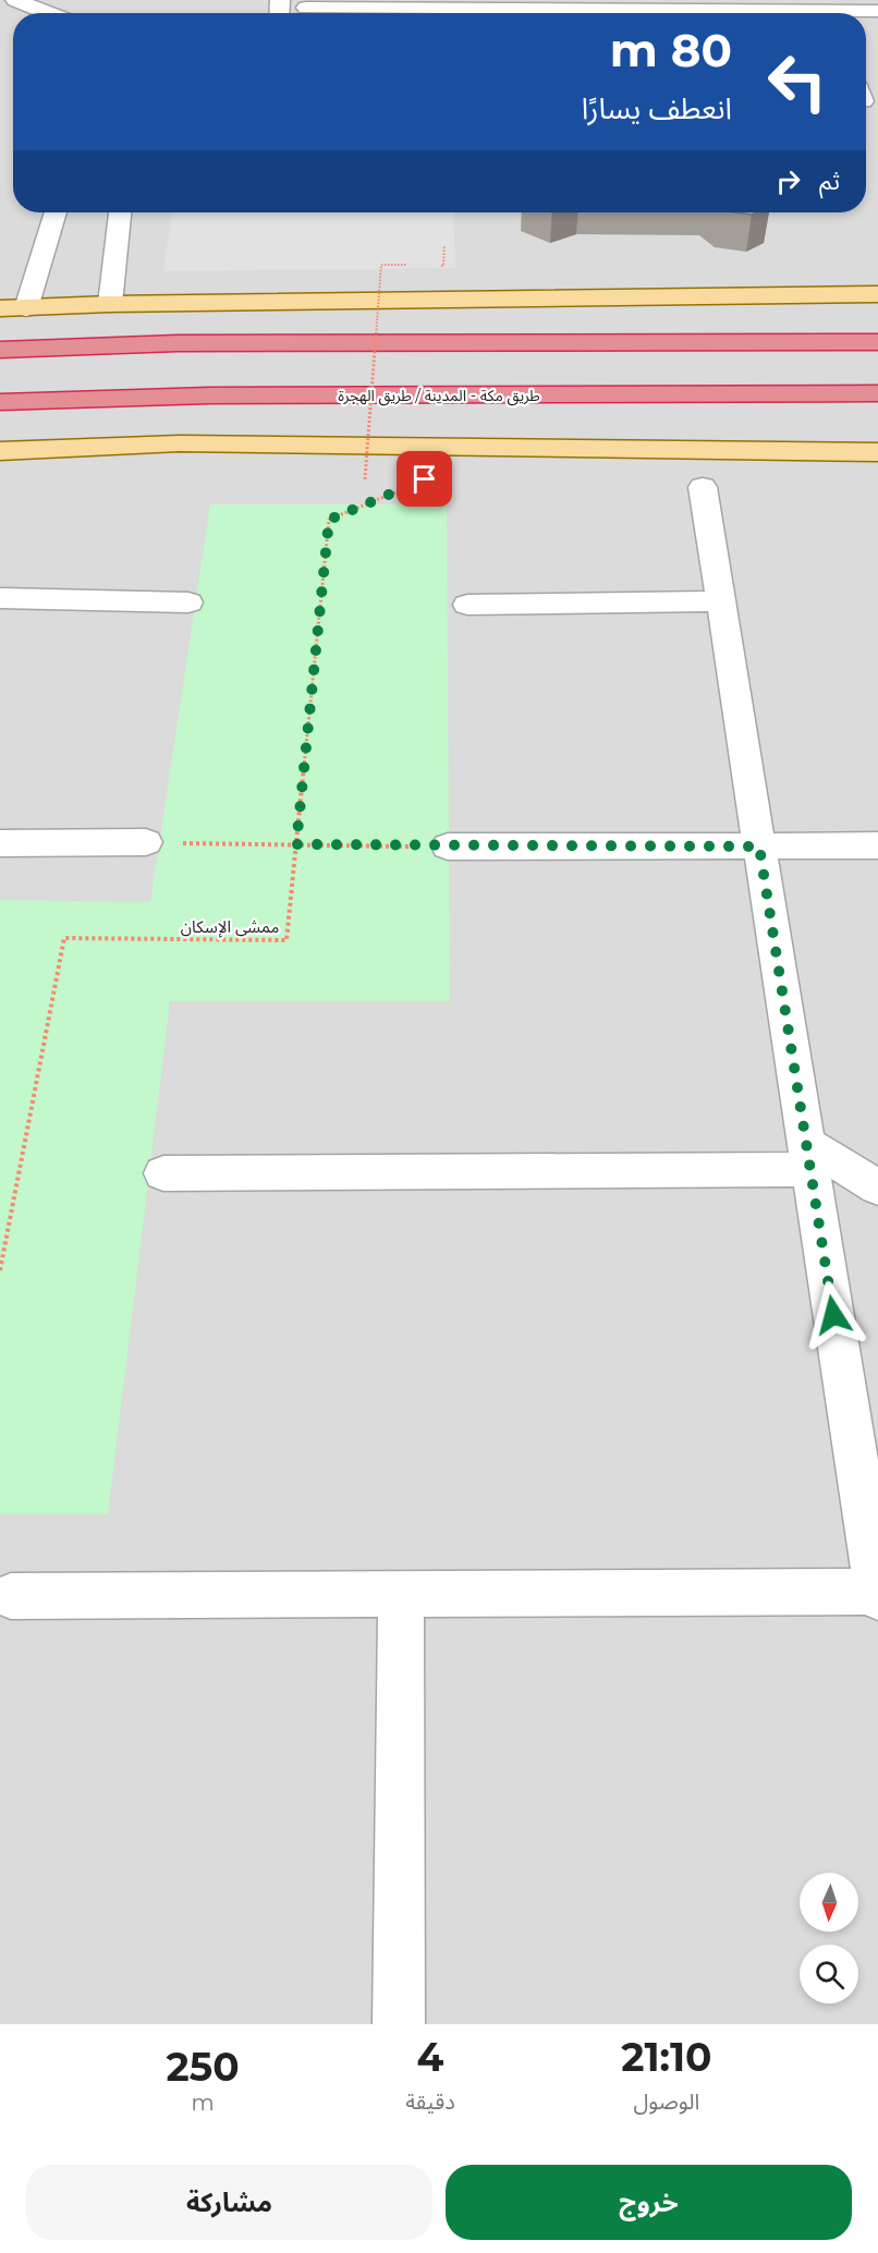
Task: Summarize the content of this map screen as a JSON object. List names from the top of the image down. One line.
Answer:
{"streets":{"highway":["طريق مكة - المدينة / طريق الهجرة"],"path":["ممشى الإسكان"]},"north":"bottom","page":{"turn":["80 m","انعطف يسارًا"],"then":"ثم","eta":["21:10","الوصول","4","دقيقة","250","m"],"buttons":["خروج","مشاركة"]}}
